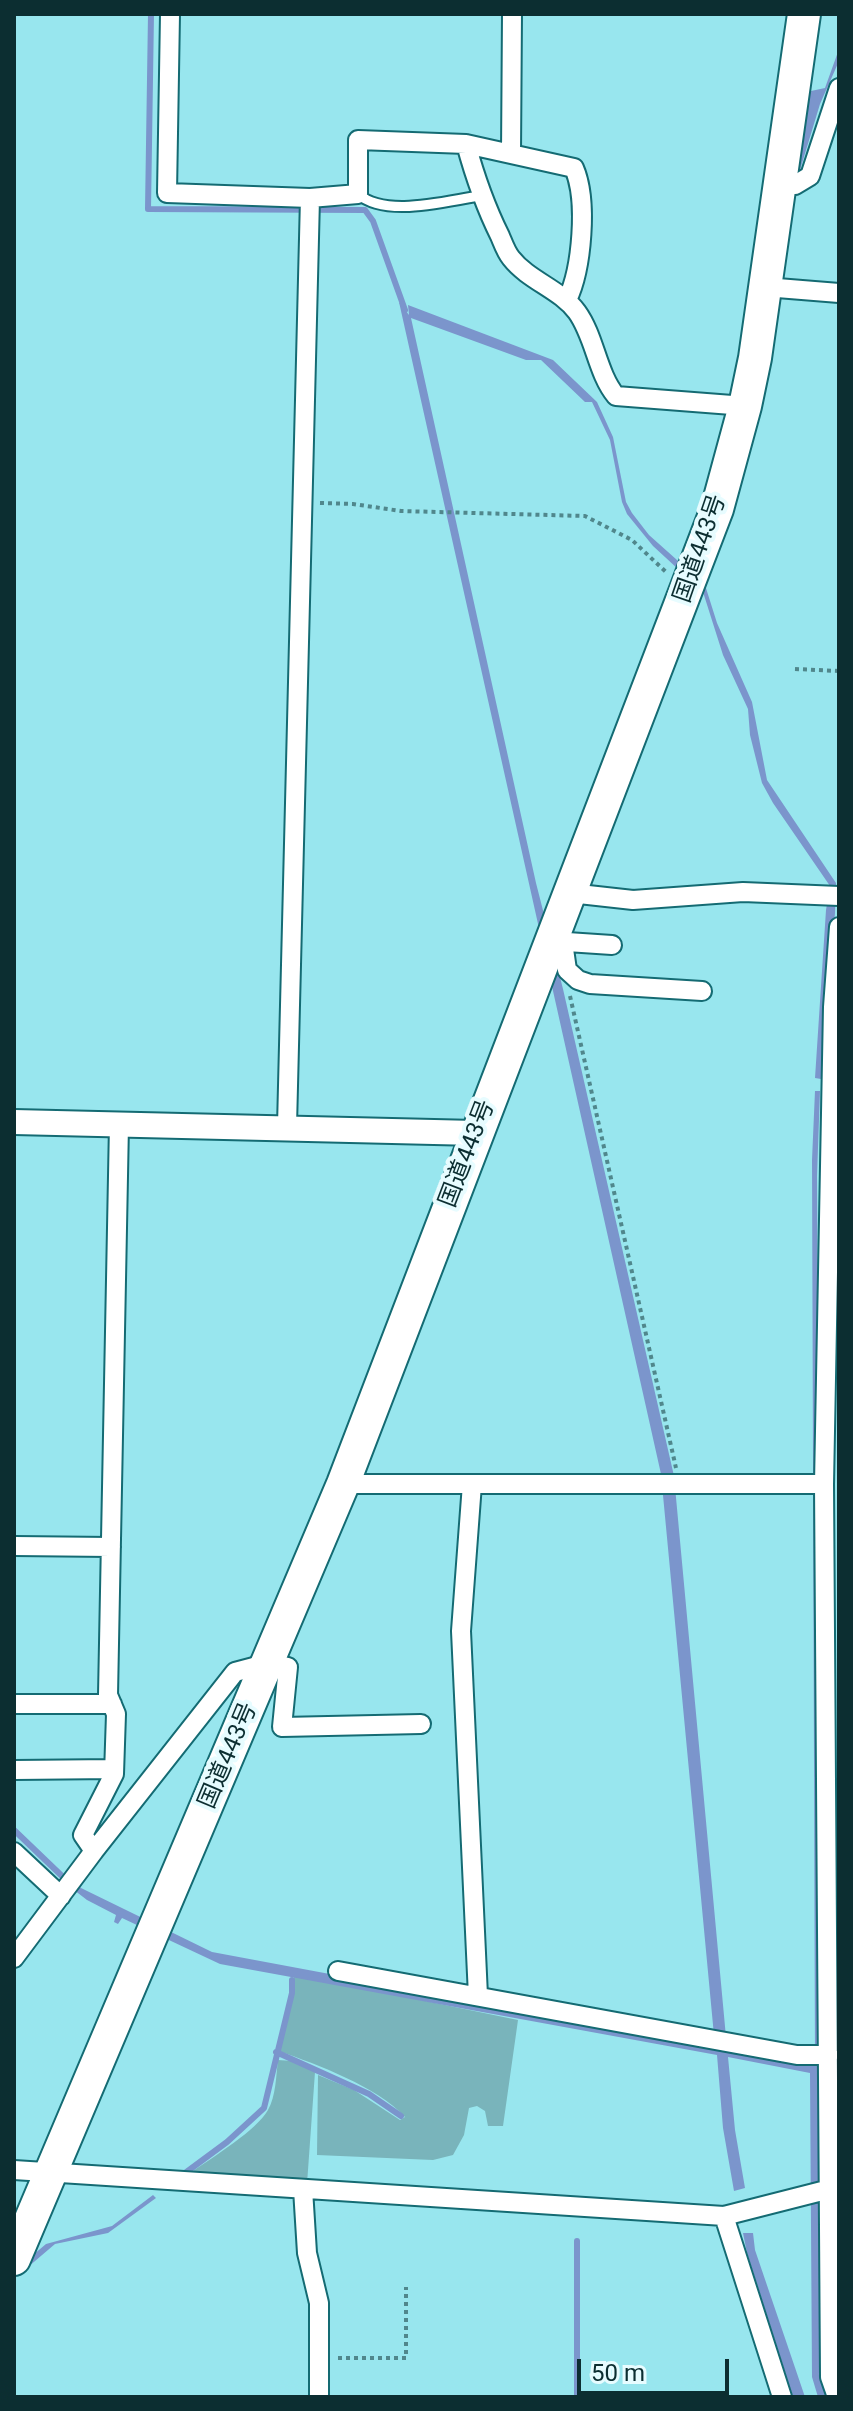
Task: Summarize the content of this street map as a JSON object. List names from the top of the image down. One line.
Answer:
{"streets":{"highway":["国道443号"]},"scale_bar":"50 m"}
